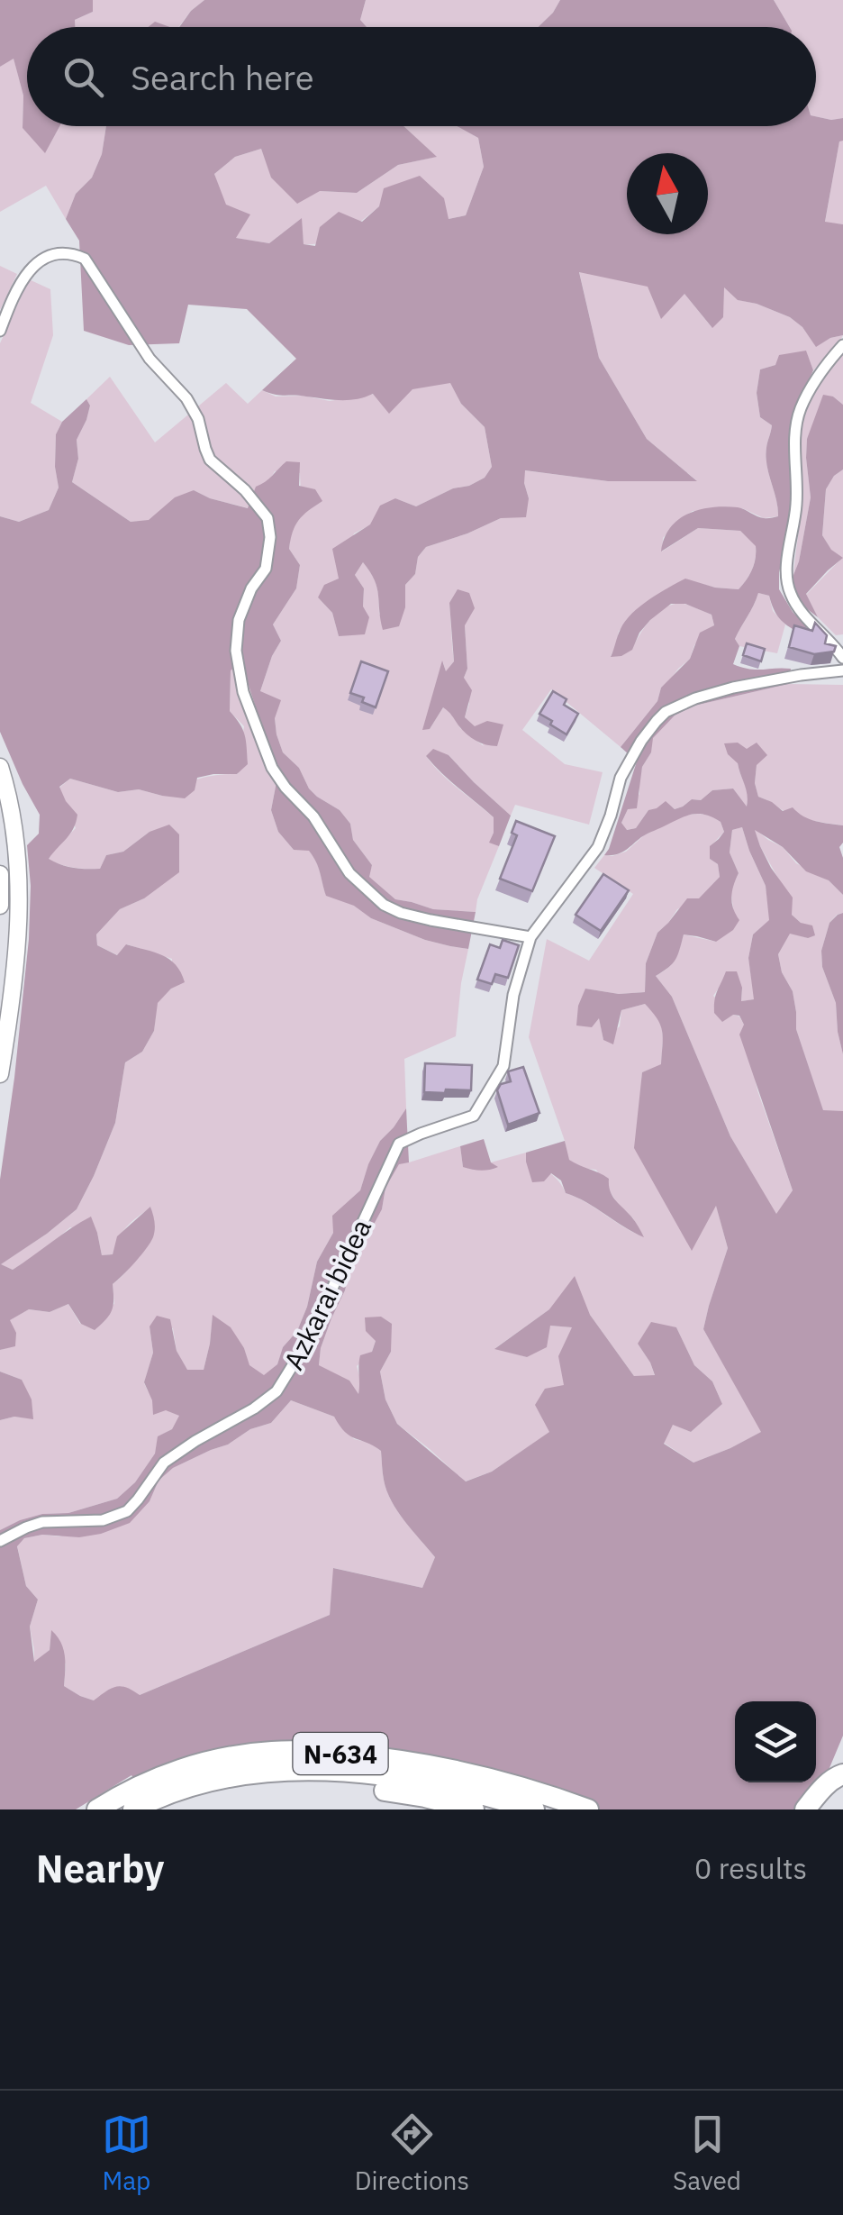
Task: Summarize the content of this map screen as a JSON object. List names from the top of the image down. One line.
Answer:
{"streets":{"highway":["N-634"],"street":["Azkarai bidea"]},"north":"top","page":{"search":"Search here","heading":["Nearby","0 results"],"nav":["Map","Directions","Saved"]}}
